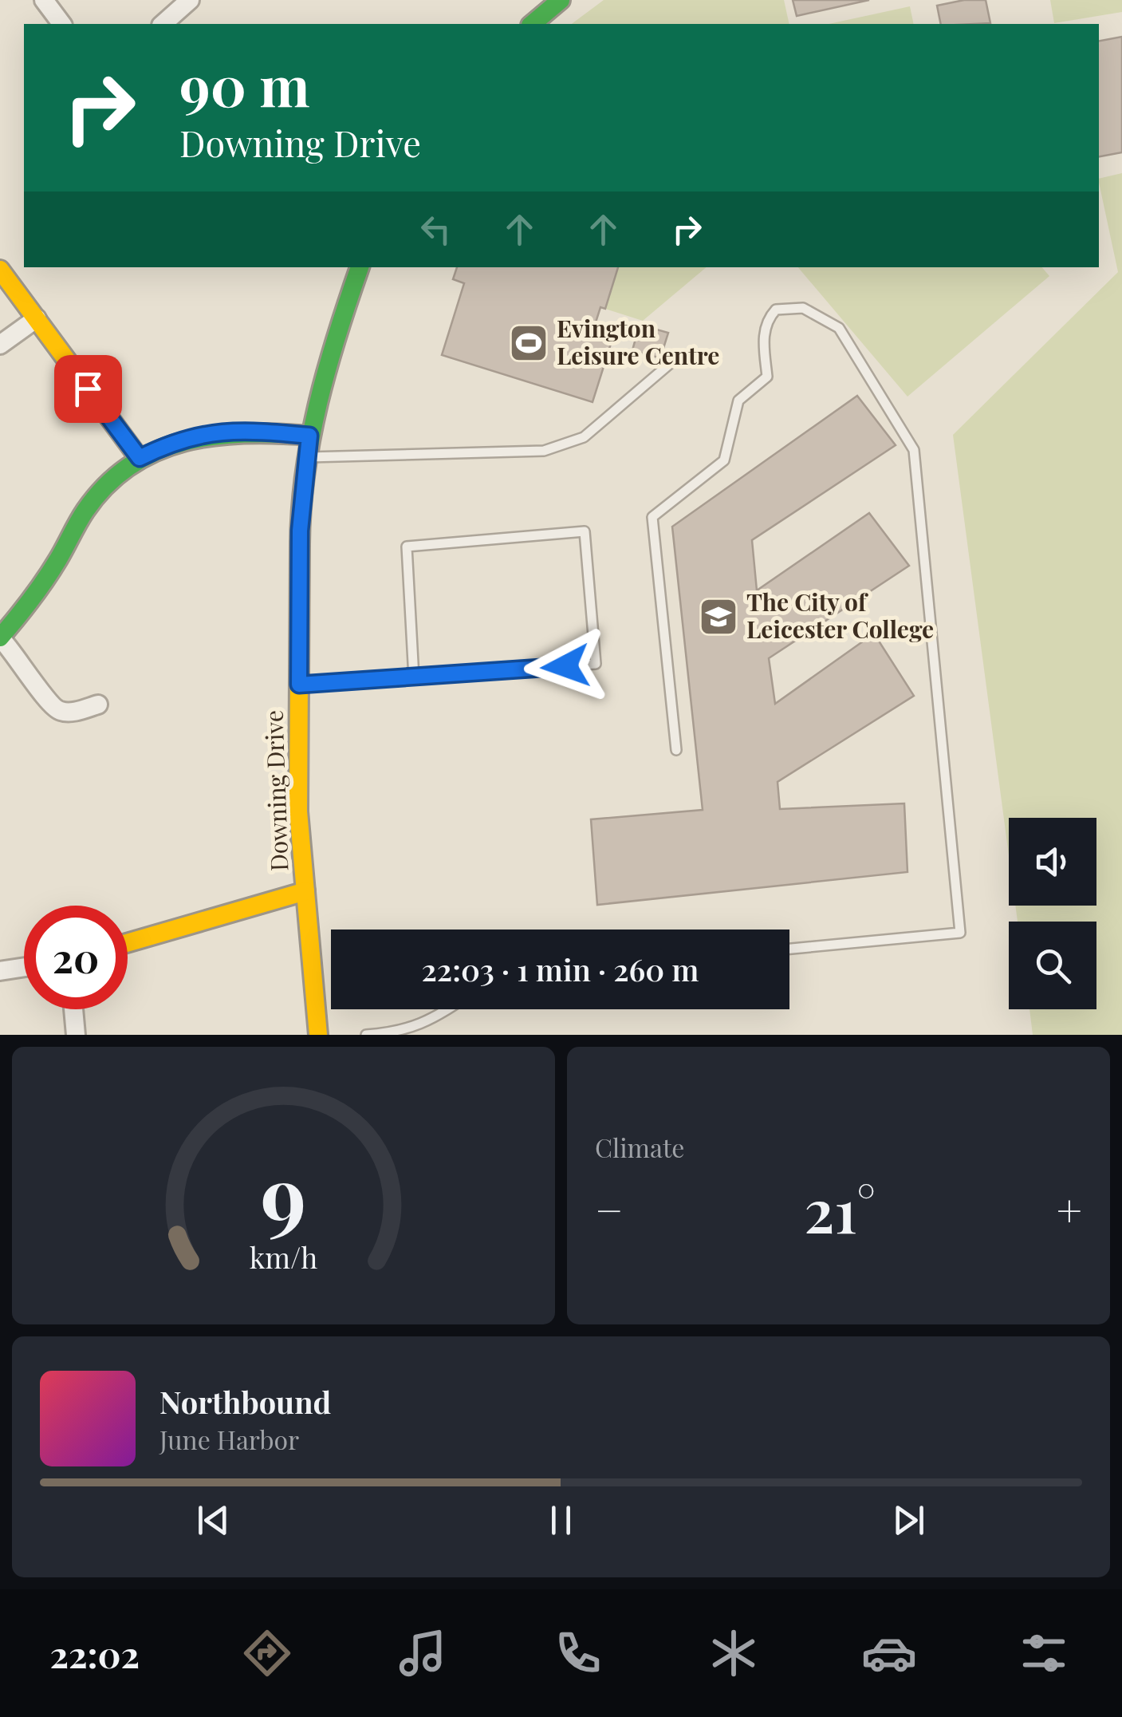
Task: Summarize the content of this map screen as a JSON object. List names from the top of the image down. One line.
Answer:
{"streets":{"street":["Downing Drive"]},"places":{"sports":["Evington Leisure Centre"],"school or university":["The City of Leicester College"]},"page":{"turn":["90 m","Downing Drive"],"limit":"20","trip":"22:03 · 1 min · 260 m","tile":"Climate","heat":["−","21°","+"],"song":["Northbound","June Harbor"],"tabs":"22:02","gauge":["9","km/h"]}}
